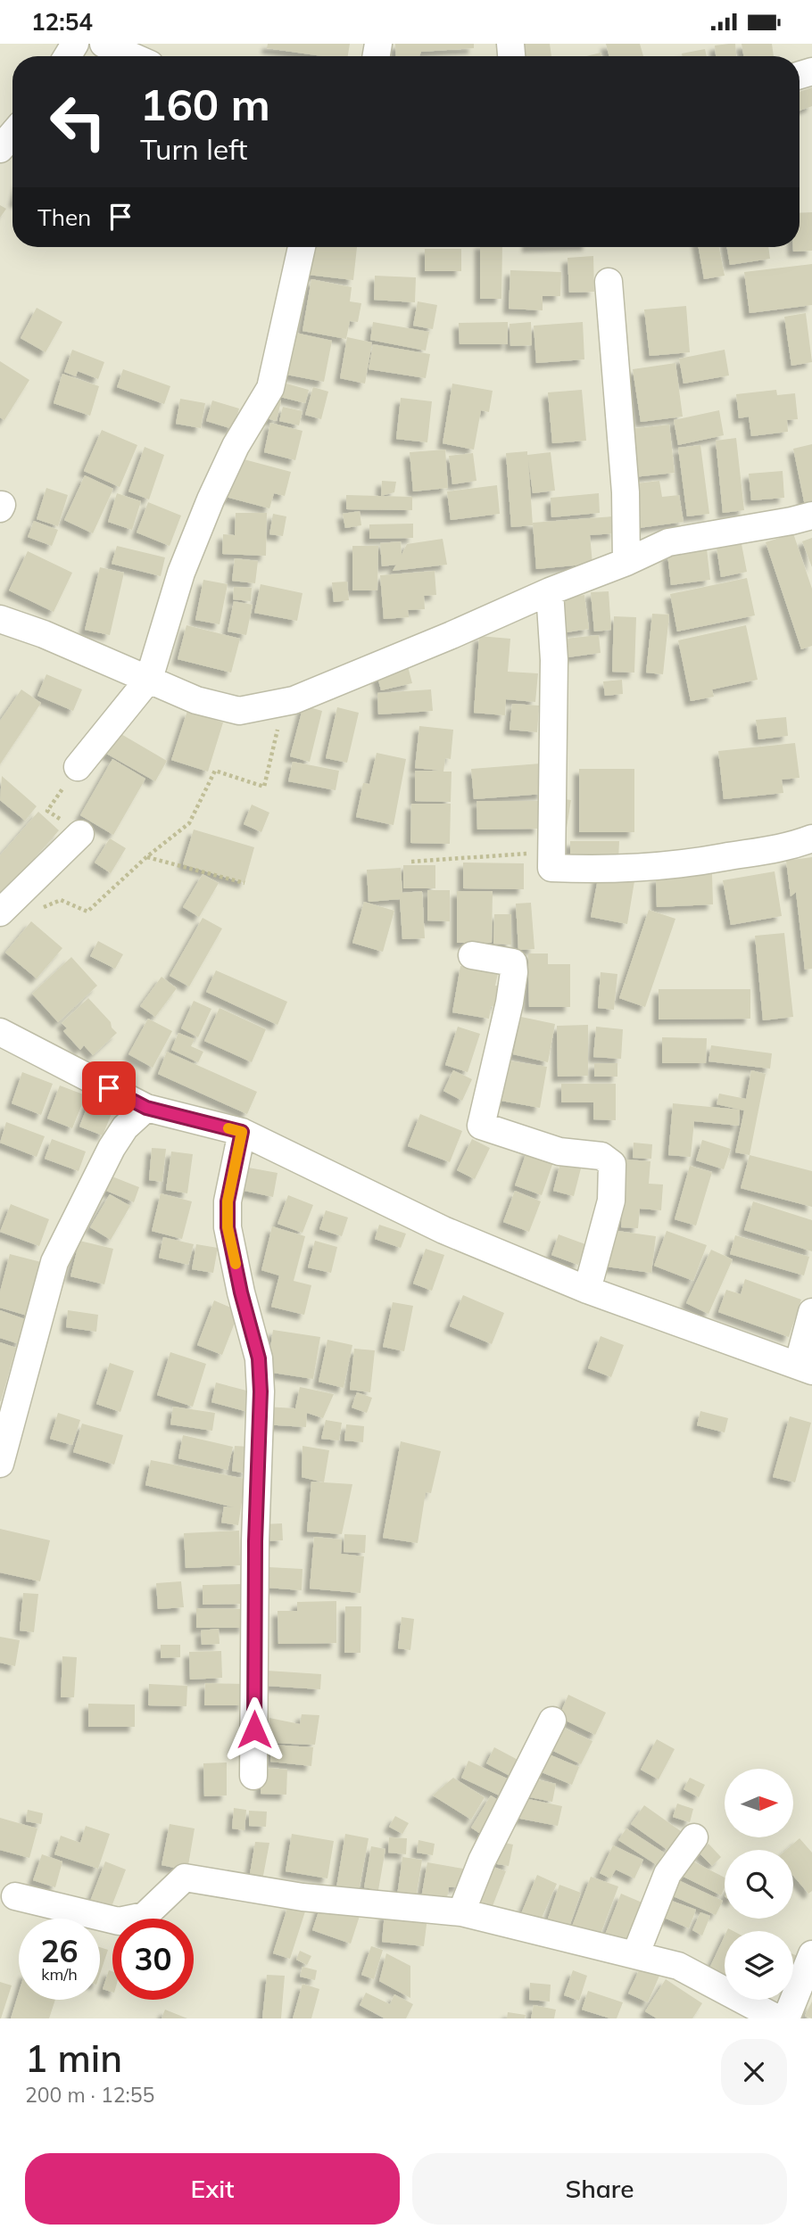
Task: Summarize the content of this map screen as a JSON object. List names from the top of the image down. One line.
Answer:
{"north":"right","page":{"status":"12:54","turn":["160 m","Turn left"],"then":"Then","speed":"26 km/h","limit":"30","heading":["1 min","200 m · 12:55"],"buttons":["Exit","Share"]}}
